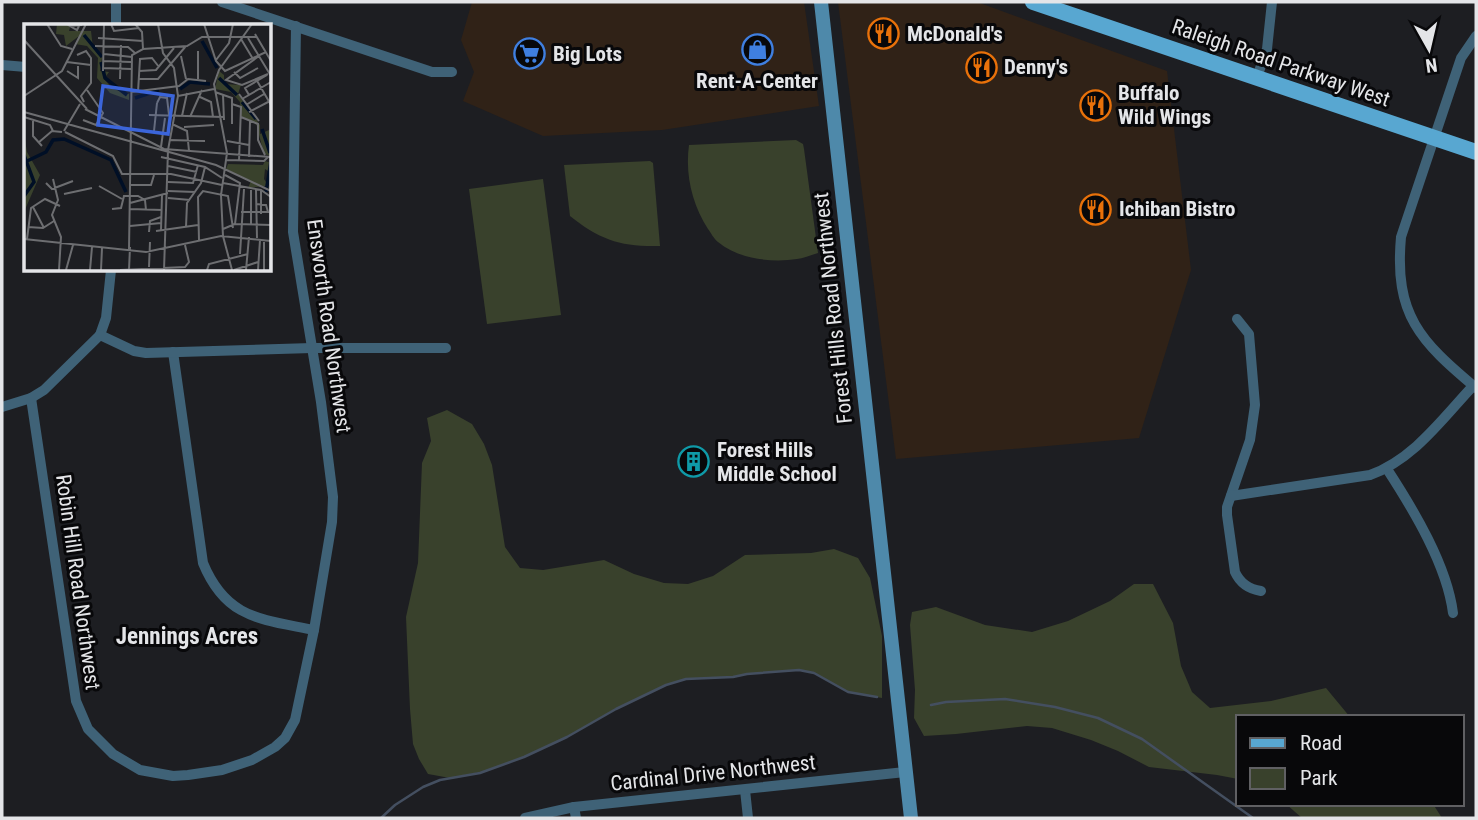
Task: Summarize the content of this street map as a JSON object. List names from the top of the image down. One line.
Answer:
{"streets":{"main road":["Raleigh Road Parkway West","Forest Hills Road Northwest"],"street":["Ensworth Road Northwest","Robin Hill Road Northwest","Cardinal Drive Northwest"]},"crossings":[["Forest Hills Road Northwest","Cardinal Drive Northwest"],["Ensworth Road Northwest","Robin Hill Road Northwest"]],"districts":["Jennings Acres"],"places":{"restaurant":["McDonald's","Denny's","Buffalo Wild Wings","Ichiban Bistro"],"shop":["Rent-A-Center"],"supermarket":["Big Lots"],"building":["Forest Hills Middle School"]},"legend":["Road","Park"],"north":"bottom"}
